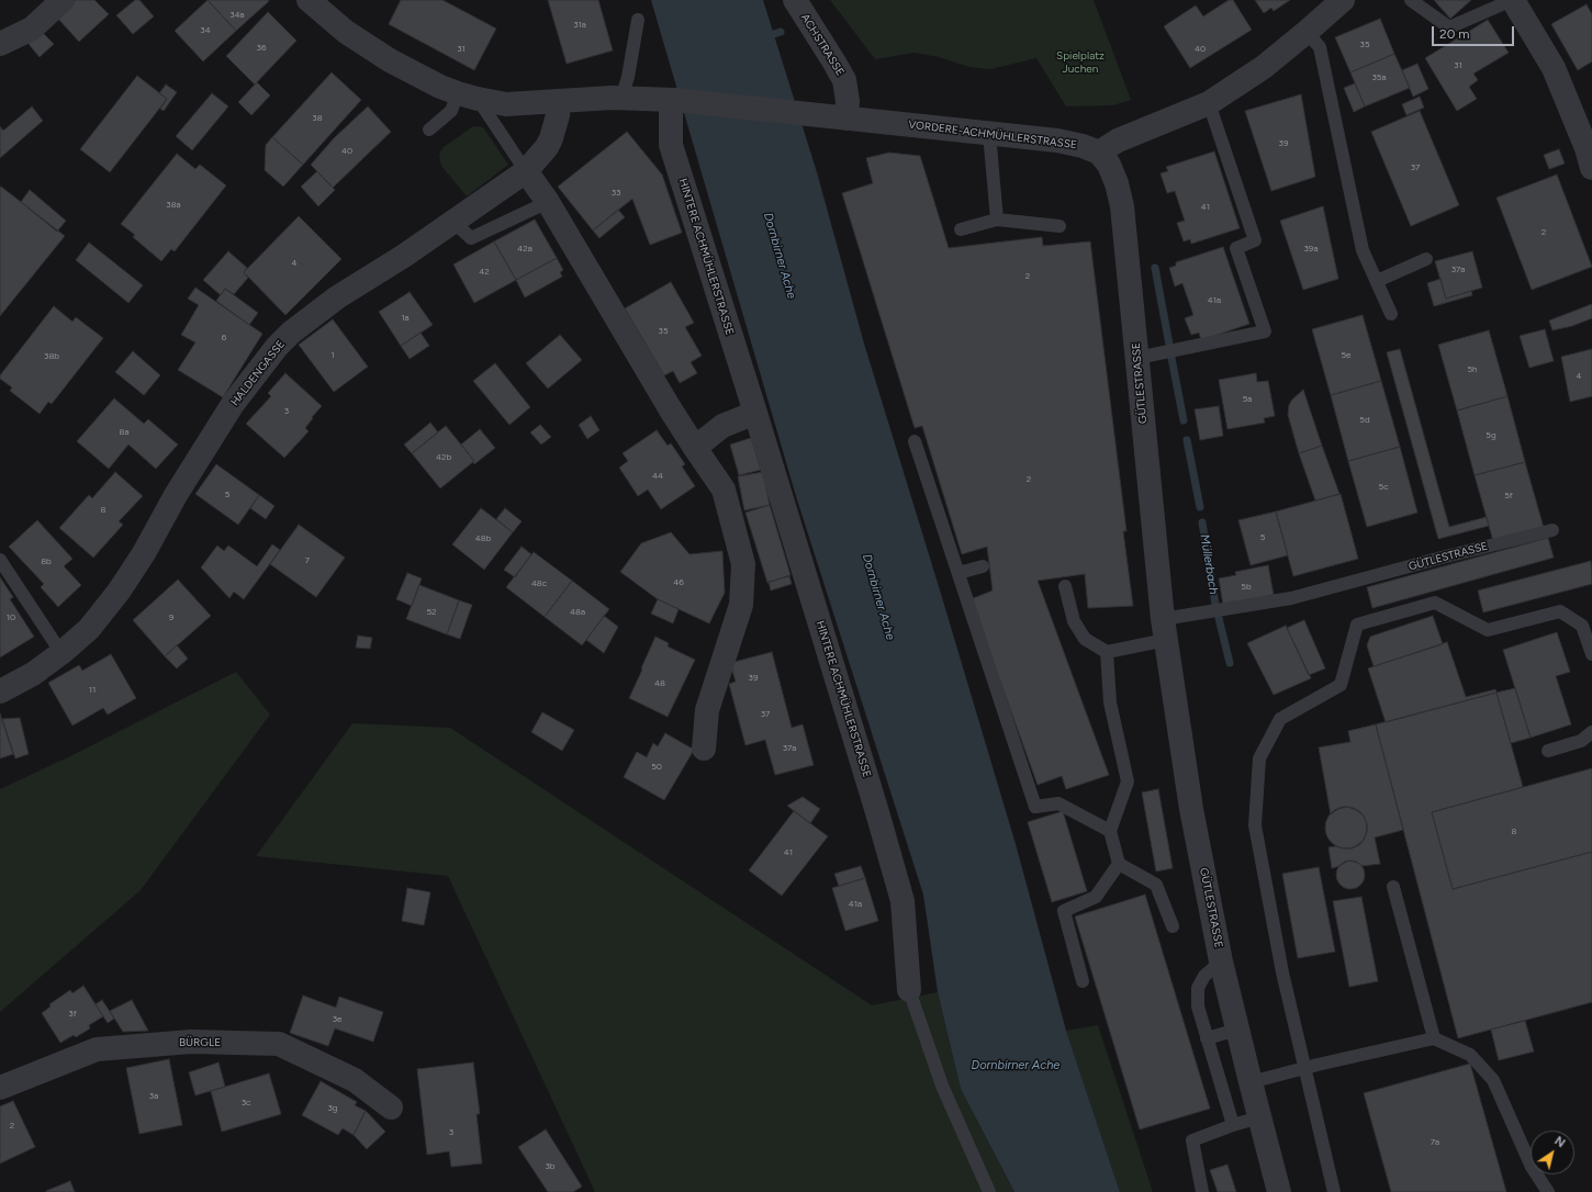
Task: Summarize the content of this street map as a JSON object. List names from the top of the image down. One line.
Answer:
{"streets":{"street":["ACHSTRASSE","VORDERE-ACHMÜHLERSTRASSE","HINTERE ACHMÜHLERSTRASSE","HALDENGASSE","GÜTLESTRASSE","BÜRGLE"]},"crossings":[["ACHSTRASSE","VORDERE-ACHMÜHLERSTRASSE"],["VORDERE-ACHMÜHLERSTRASSE","HINTERE ACHMÜHLERSTRASSE"],["VORDERE-ACHMÜHLERSTRASSE","HALDENGASSE"],["VORDERE-ACHMÜHLERSTRASSE","GÜTLESTRASSE"]],"water":["Dornbirner Ache","Müllerbach"],"parks":["Spielplatz Juchen"],"house_numbers":["34a","31a","34","35","36","31","40","31","35a","38","39","40","37","33","38a","41","2","42a","39a","4","37a","42","2","41a","1a","35","6","1","5e","38b","5h","4","5a","3","5d","8a","5g","42b","44","2","5c","5","5f","8","5","48b","7","8b","46","48c","5b","52","48a","10","9","39","48","11","37","37a","50","8","41","41a","3f","3e","3a","3c","3g","2","3","7a","3b"],"scale_bar":"20 m","north":"top right"}
